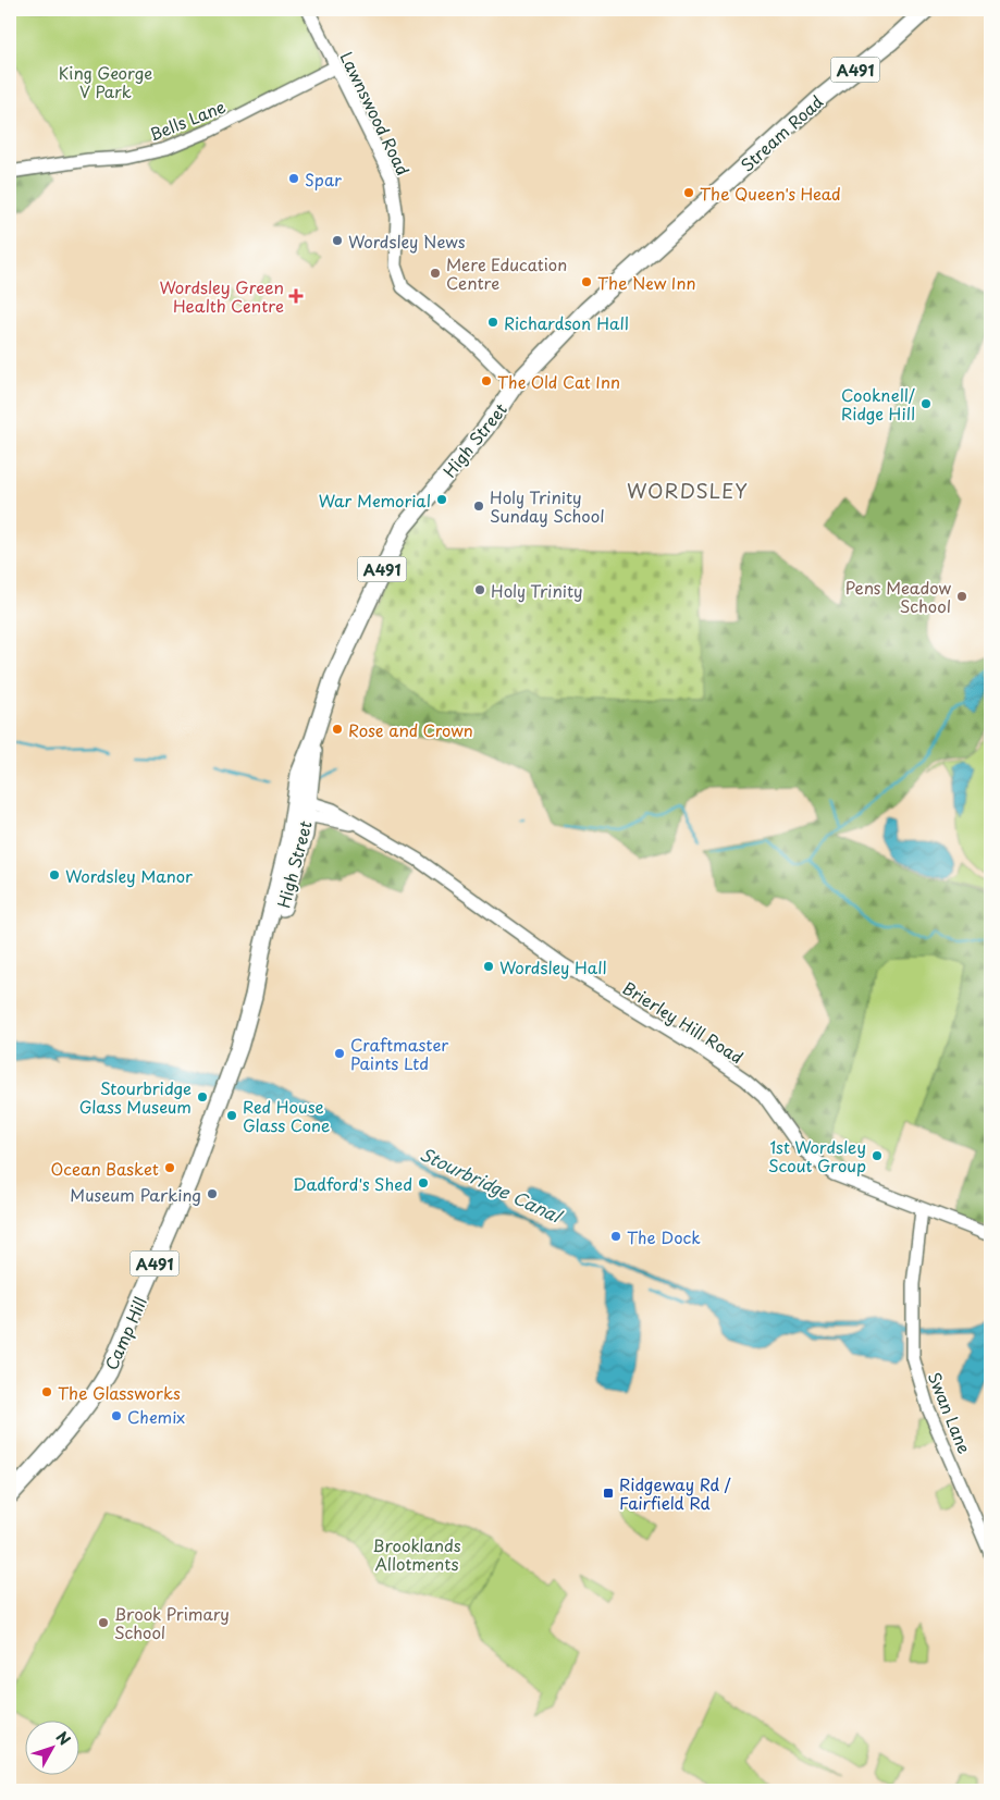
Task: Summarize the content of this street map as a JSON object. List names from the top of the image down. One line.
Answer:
{"streets":{"highway":["A491","Stream Road","High Street","Camp Hill"],"street":["Lawnswood Road","Bells Lane","Brierley Hill Road","Swan Lane"]},"crossings":[["Lawnswood Road","Bells Lane"],["Lawnswood Road","High Street"],["Stream Road","High Street"],["High Street","Brierley Hill Road"],["High Street","Camp Hill"],["Brierley Hill Road","Swan Lane"]],"districts":["WORDSLEY"],"water":["Stourbridge Canal"],"parks":["King George V Park","Brooklands Allotments"],"places":{"other":["Spar","The Queen's Head","Wordsley News","Mere Education Centre","The New Inn","Richardson Hall","The Old Cat Inn","Cooknell/ Ridge Hill","War Memorial","Holy Trinity Sunday School","Holy Trinity","Pens Meadow School","Rose and Crown","Wordsley Manor","Wordsley Hall","Craftmaster Paints Ltd","Stourbridge Glass Museum","Red House Glass Cone","1st Wordsley Scout Group","Ocean Basket","Dadford's Shed","Museum Parking","The Dock","The Glassworks","Chemix","Brook Primary School"],"health":["Wordsley Green Health Centre"],"transit":["Ridgeway Rd / Fairfield Rd"]},"north":"top right"}
